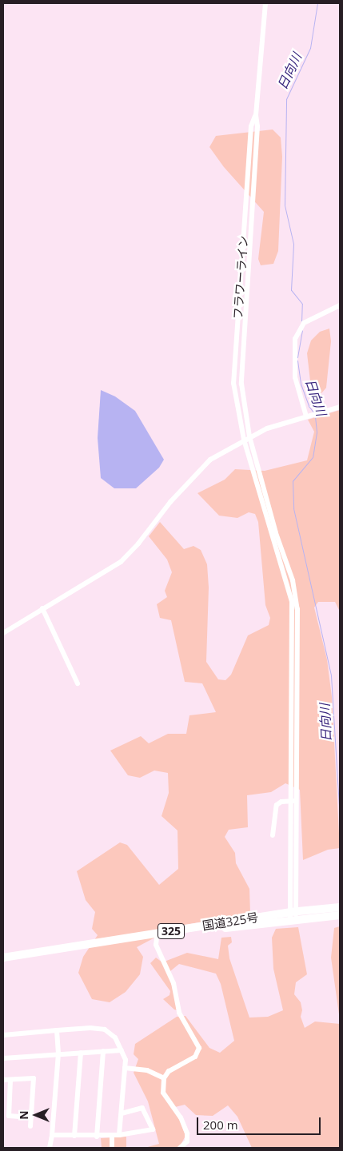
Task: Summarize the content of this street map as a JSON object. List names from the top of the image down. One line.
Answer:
{"streets":{"highway":["国道325号","325"],"street":["フラワーライン"]},"water":["日向川"],"scale_bar":"200 m","north":"left"}
